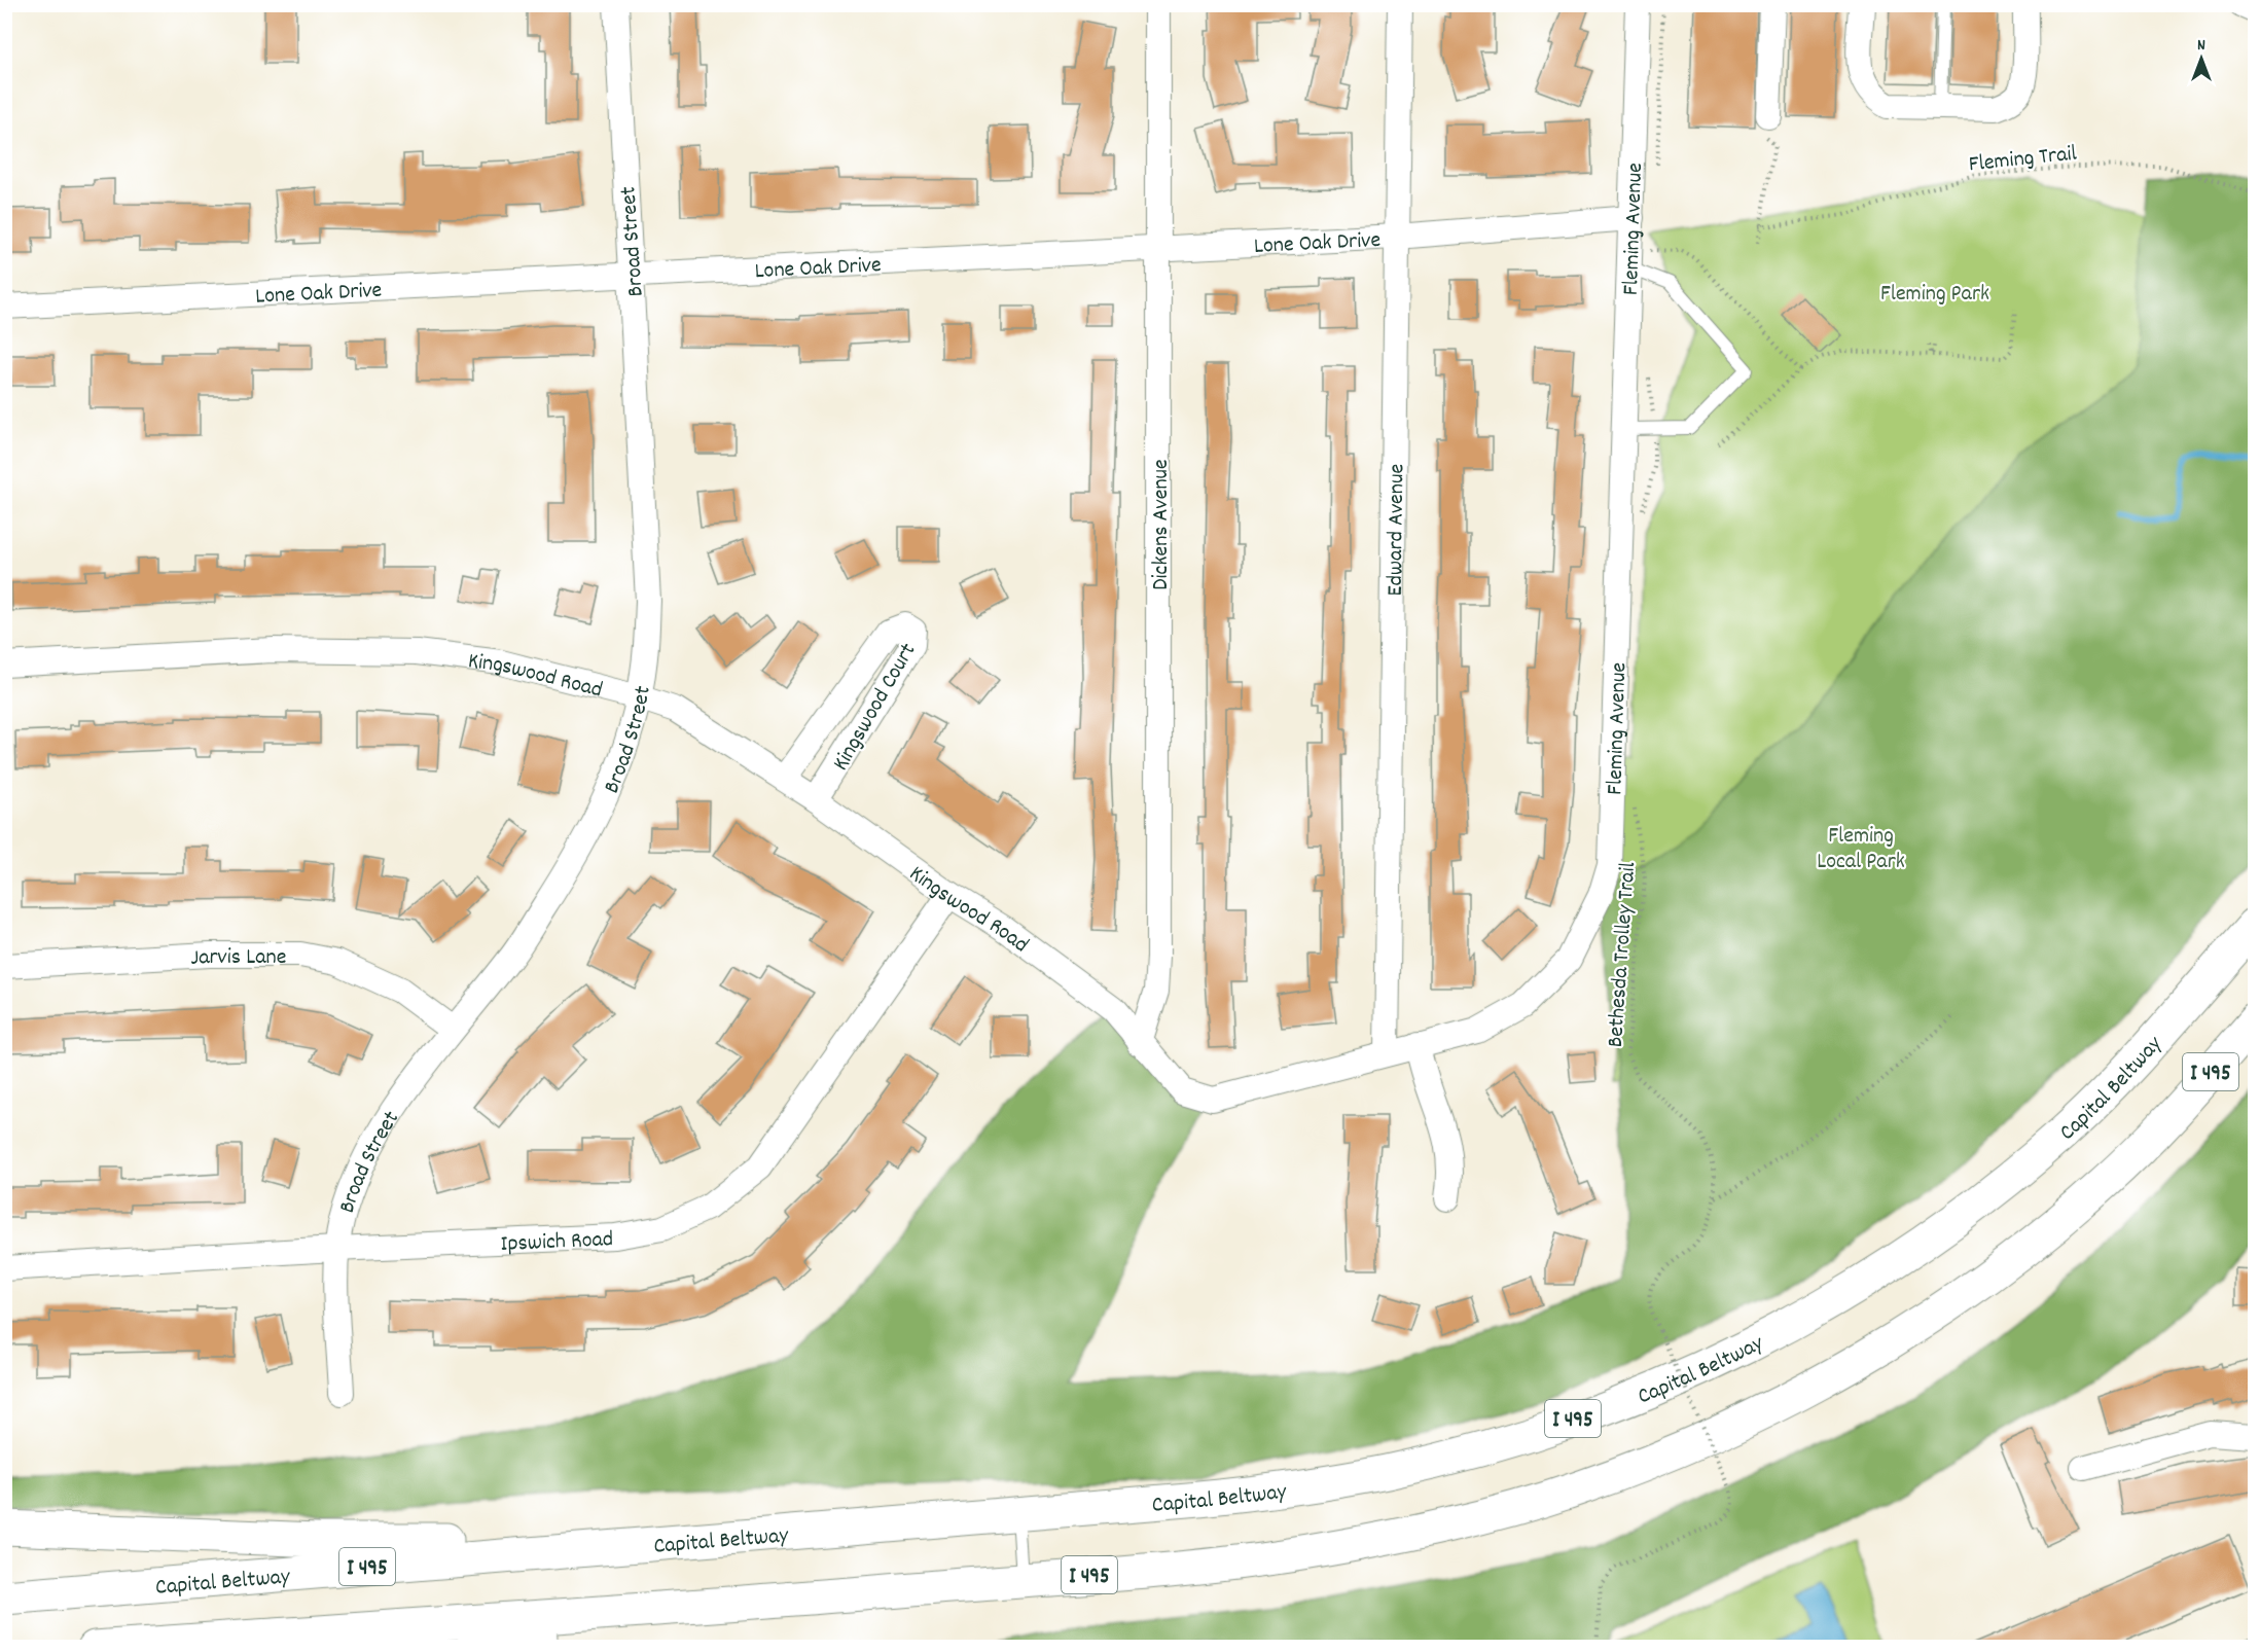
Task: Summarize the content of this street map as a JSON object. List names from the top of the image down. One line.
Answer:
{"streets":{"highway":["I 495","Capital Beltway"],"street":["Fleming Avenue","Lone Oak Drive","Broad Street","Dickens Avenue","Edward Avenue","Kingswood Road","Kingswood Court","Jarvis Lane","Ipswich Road"],"path":["Fleming Trail","Bethesda Trolley Trail"]},"crossings":[["Fleming Avenue","Lone Oak Drive"],["Fleming Avenue","Dickens Avenue"],["Fleming Avenue","Edward Avenue"],["Fleming Avenue","Kingswood Road"],["Lone Oak Drive","Broad Street"],["Lone Oak Drive","Dickens Avenue"],["Lone Oak Drive","Edward Avenue"],["Broad Street","Kingswood Road"],["Broad Street","Jarvis Lane"],["Broad Street","Ipswich Road"],["Dickens Avenue","Kingswood Road"],["Kingswood Road","Kingswood Court"],["Kingswood Road","Ipswich Road"]],"parks":["Fleming Park","Fleming Local Park"],"north":"top"}
